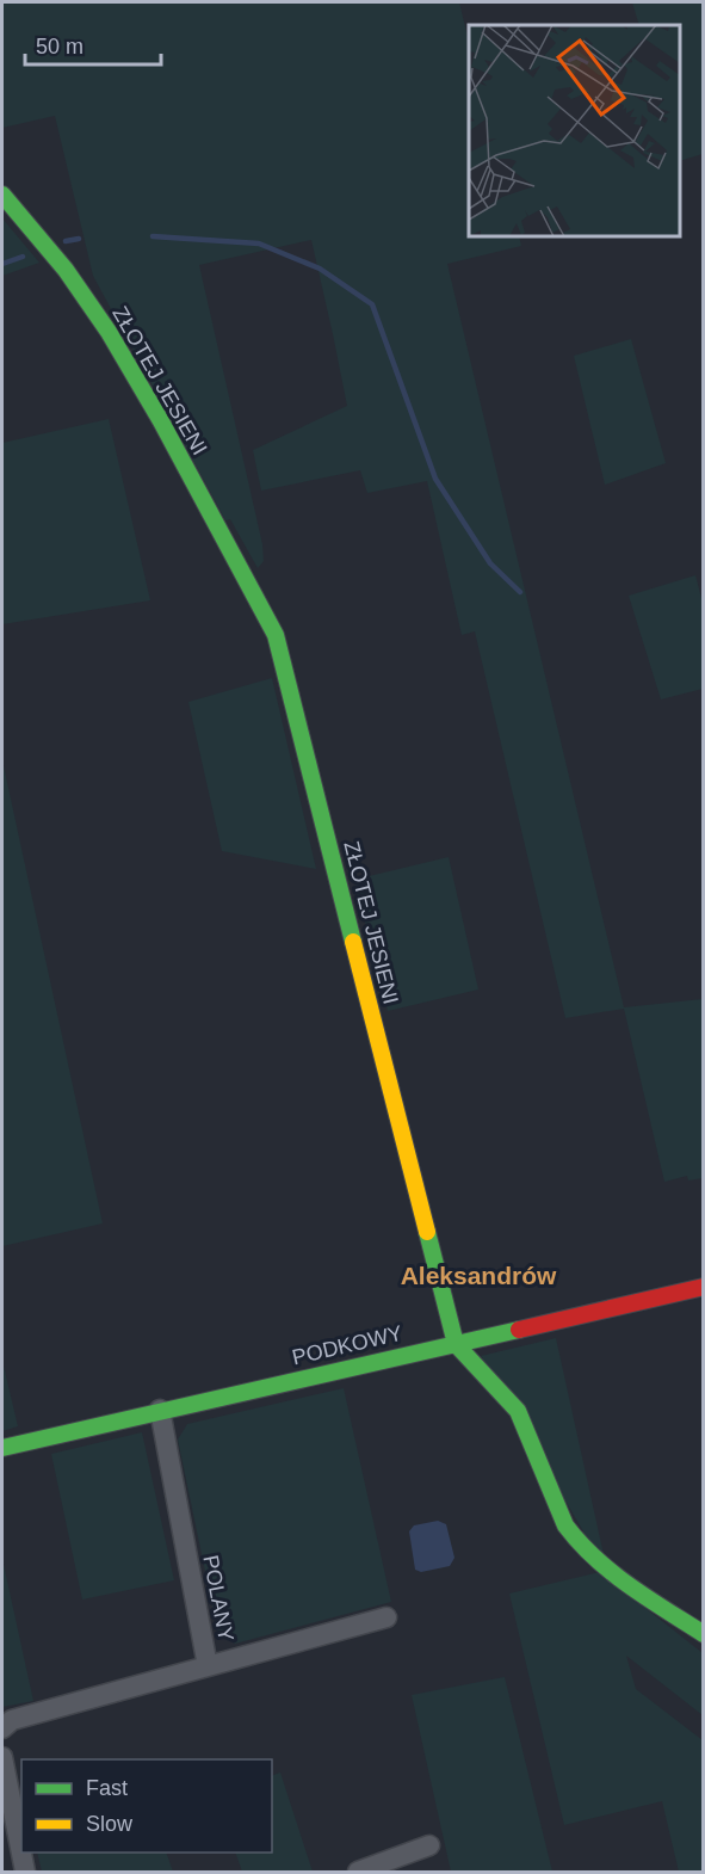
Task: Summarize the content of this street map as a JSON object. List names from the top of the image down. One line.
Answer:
{"streets":{"street":["ZŁOTEJ JESIENI","PODKOWY","POLANY"]},"crossings":[["ZŁOTEJ JESIENI","PODKOWY"],["PODKOWY","POLANY"]],"districts":["Aleksandrów"],"legend":["Fast","Slow"],"scale_bar":"50 m"}
